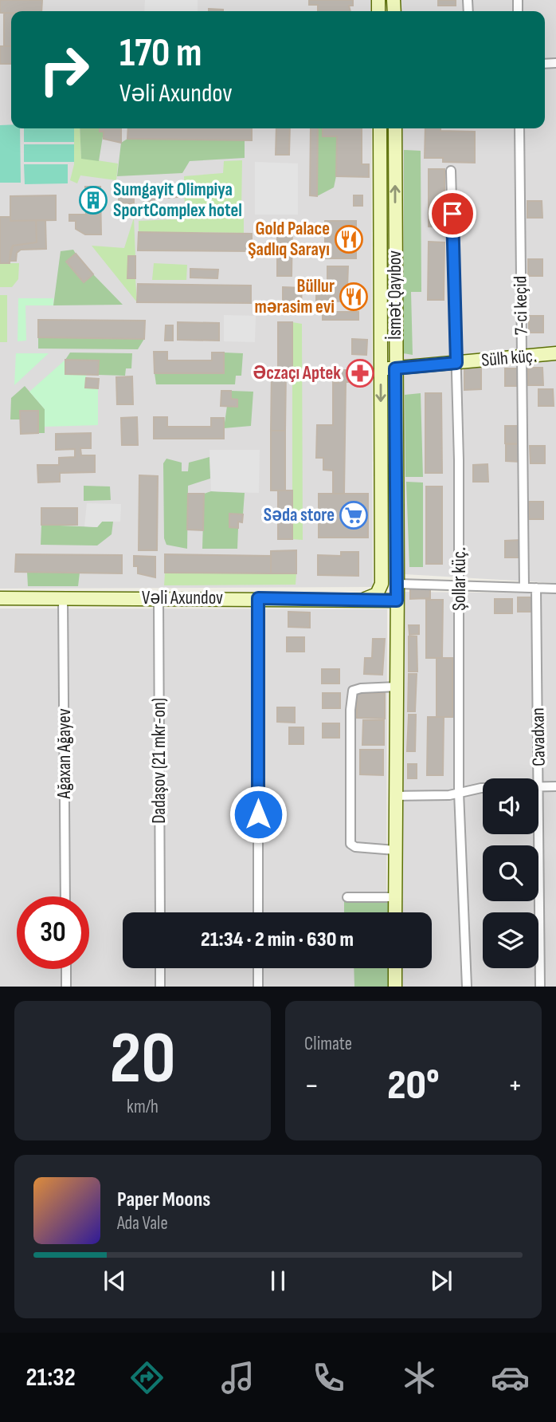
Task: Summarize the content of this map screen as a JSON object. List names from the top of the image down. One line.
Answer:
{"streets":{"street":["İsmət Qayıbov","7-ci keçid","Sülh küç.","Şollar küç.","Vəli Axundov","Cavadxan","Ağaxan Ağayev","Dadaşov (21 mkr-on)"]},"crossings":[["İsmət Qayıbov","Sülh küç."],["İsmət Qayıbov","Vəli Axundov"],["7-ci keçid","Sülh küç."],["Sülh küç.","Şollar küç."],["Vəli Axundov","Ağaxan Ağayev"],["Vəli Axundov","Dadaşov (21 mkr-on)"]],"places":{"building":["Sumgayit Olimpiya SportComplex hotel"],"restaurant":["Gold Palace Şadlıq Sarayı","Büllur mərasim evi"],"pharmacy":["Əczaçı Aptek"],"supermarket":["Səda store"]},"page":{"turn":["170 m","Vəli Axundov"],"limit":"30","trip":"21:34 · 2 min · 630 m","tile":[["20","km/h"],"Climate"],"heat":["−","20°","+"],"song":["Paper Moons","Ada Vale"],"tabs":"21:32"}}
